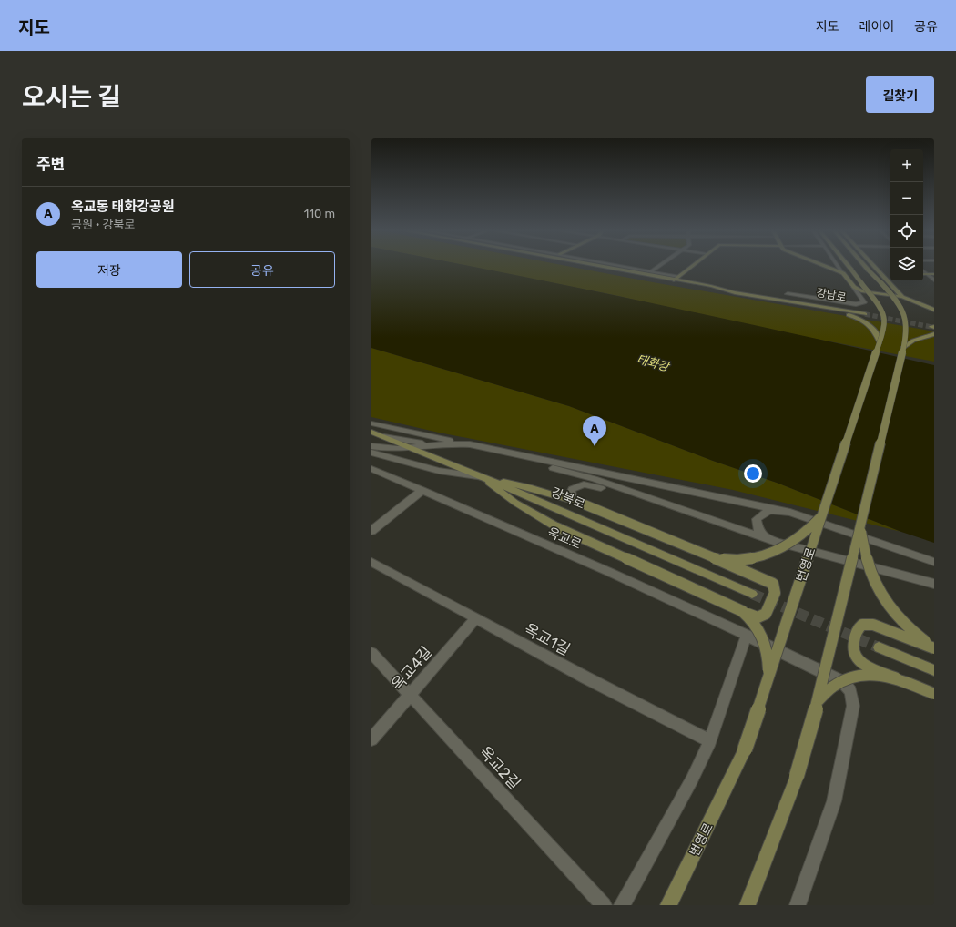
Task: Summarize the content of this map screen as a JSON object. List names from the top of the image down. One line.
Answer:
{"streets":{"main road":["강남로","강북로","번영로"],"street":["옥교로","옥교1길","옥교4길","옥교2길"]},"crossings":[["옥교1길","옥교4길"],["옥교4길","옥교2길"]],"water":["태화강"],"page":{"header":"지도","nav":["지도","레이어","공유"],"title":"오시는 길","buttons":["길찾기",["저장","공유"]],"heading":"주변","map_buttons":["+","−"],"list":[{"mark":"A","name":"옥교동 태화강공원","note":"공원 · 강북로","value":"110 m"}],"pins":"A"}}
